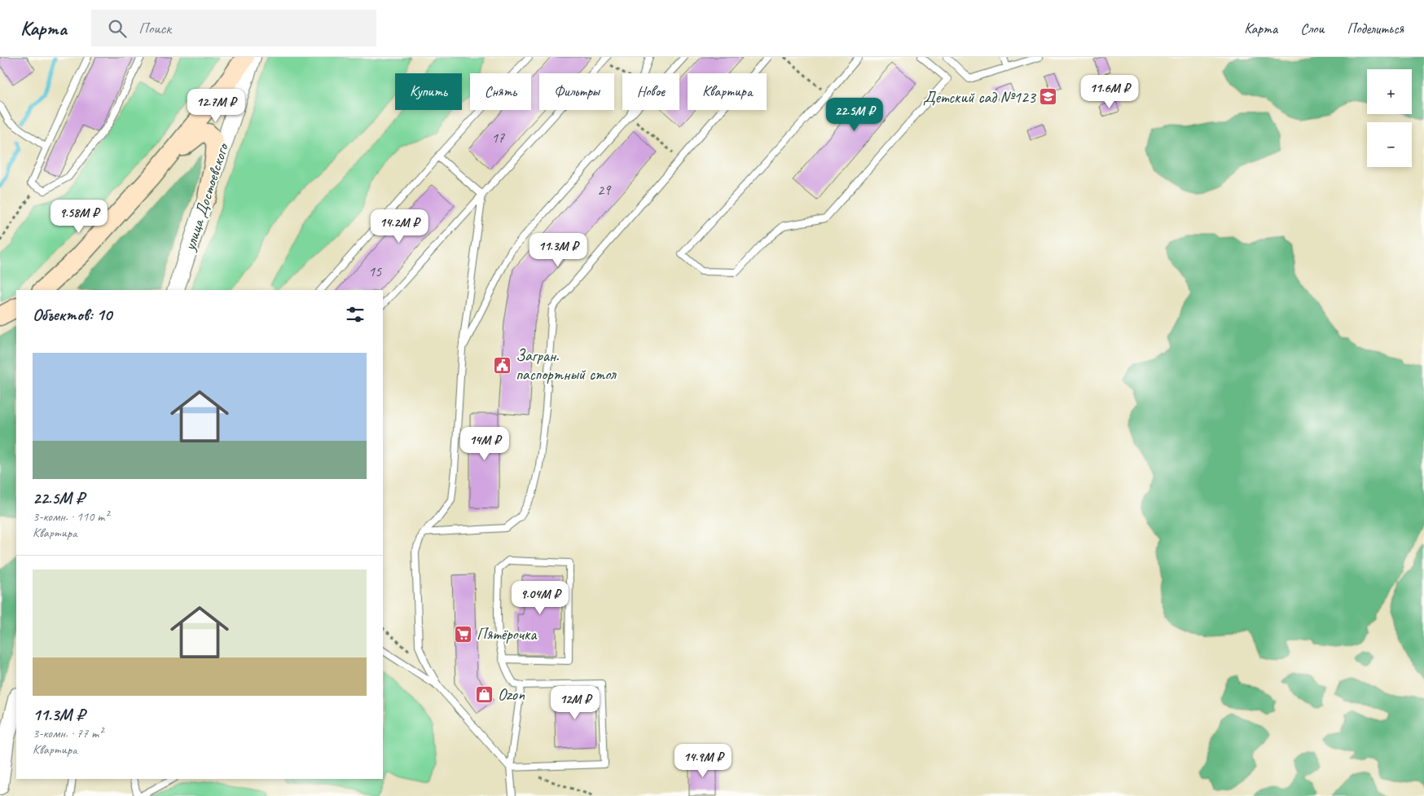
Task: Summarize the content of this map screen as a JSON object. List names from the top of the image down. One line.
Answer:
{"streets":{"street":["улица Достоевского"]},"places":{"school or university":["Детский сад №123"],"public building":["Загран. паспортный стол"],"supermarket":["Пятёрочка"],"shop":["Ozon"]},"house_numbers":["17","29","15"],"page":{"header":"Карта","search":"Поиск","nav":["Карта","Слои","Поделиться"],"map_buttons":["+","−"],"chip":["Купить","Снять","Фильтры","Новое","Квартира"],"price":["11.6M ₽","12.7M ₽","22.5M ₽","9.58M ₽","14.2M ₽","11.3M ₽","14M ₽","9.04M ₽","12M ₽","14.9M ₽"],"heading":"Объектов: 10","list":[{"name":"22.5M ₽","note":"3-комн. · 110 m² · Квартира"},{"name":"11.3M ₽","note":"3-комн. · 77 m² · Квартира"}]}}
